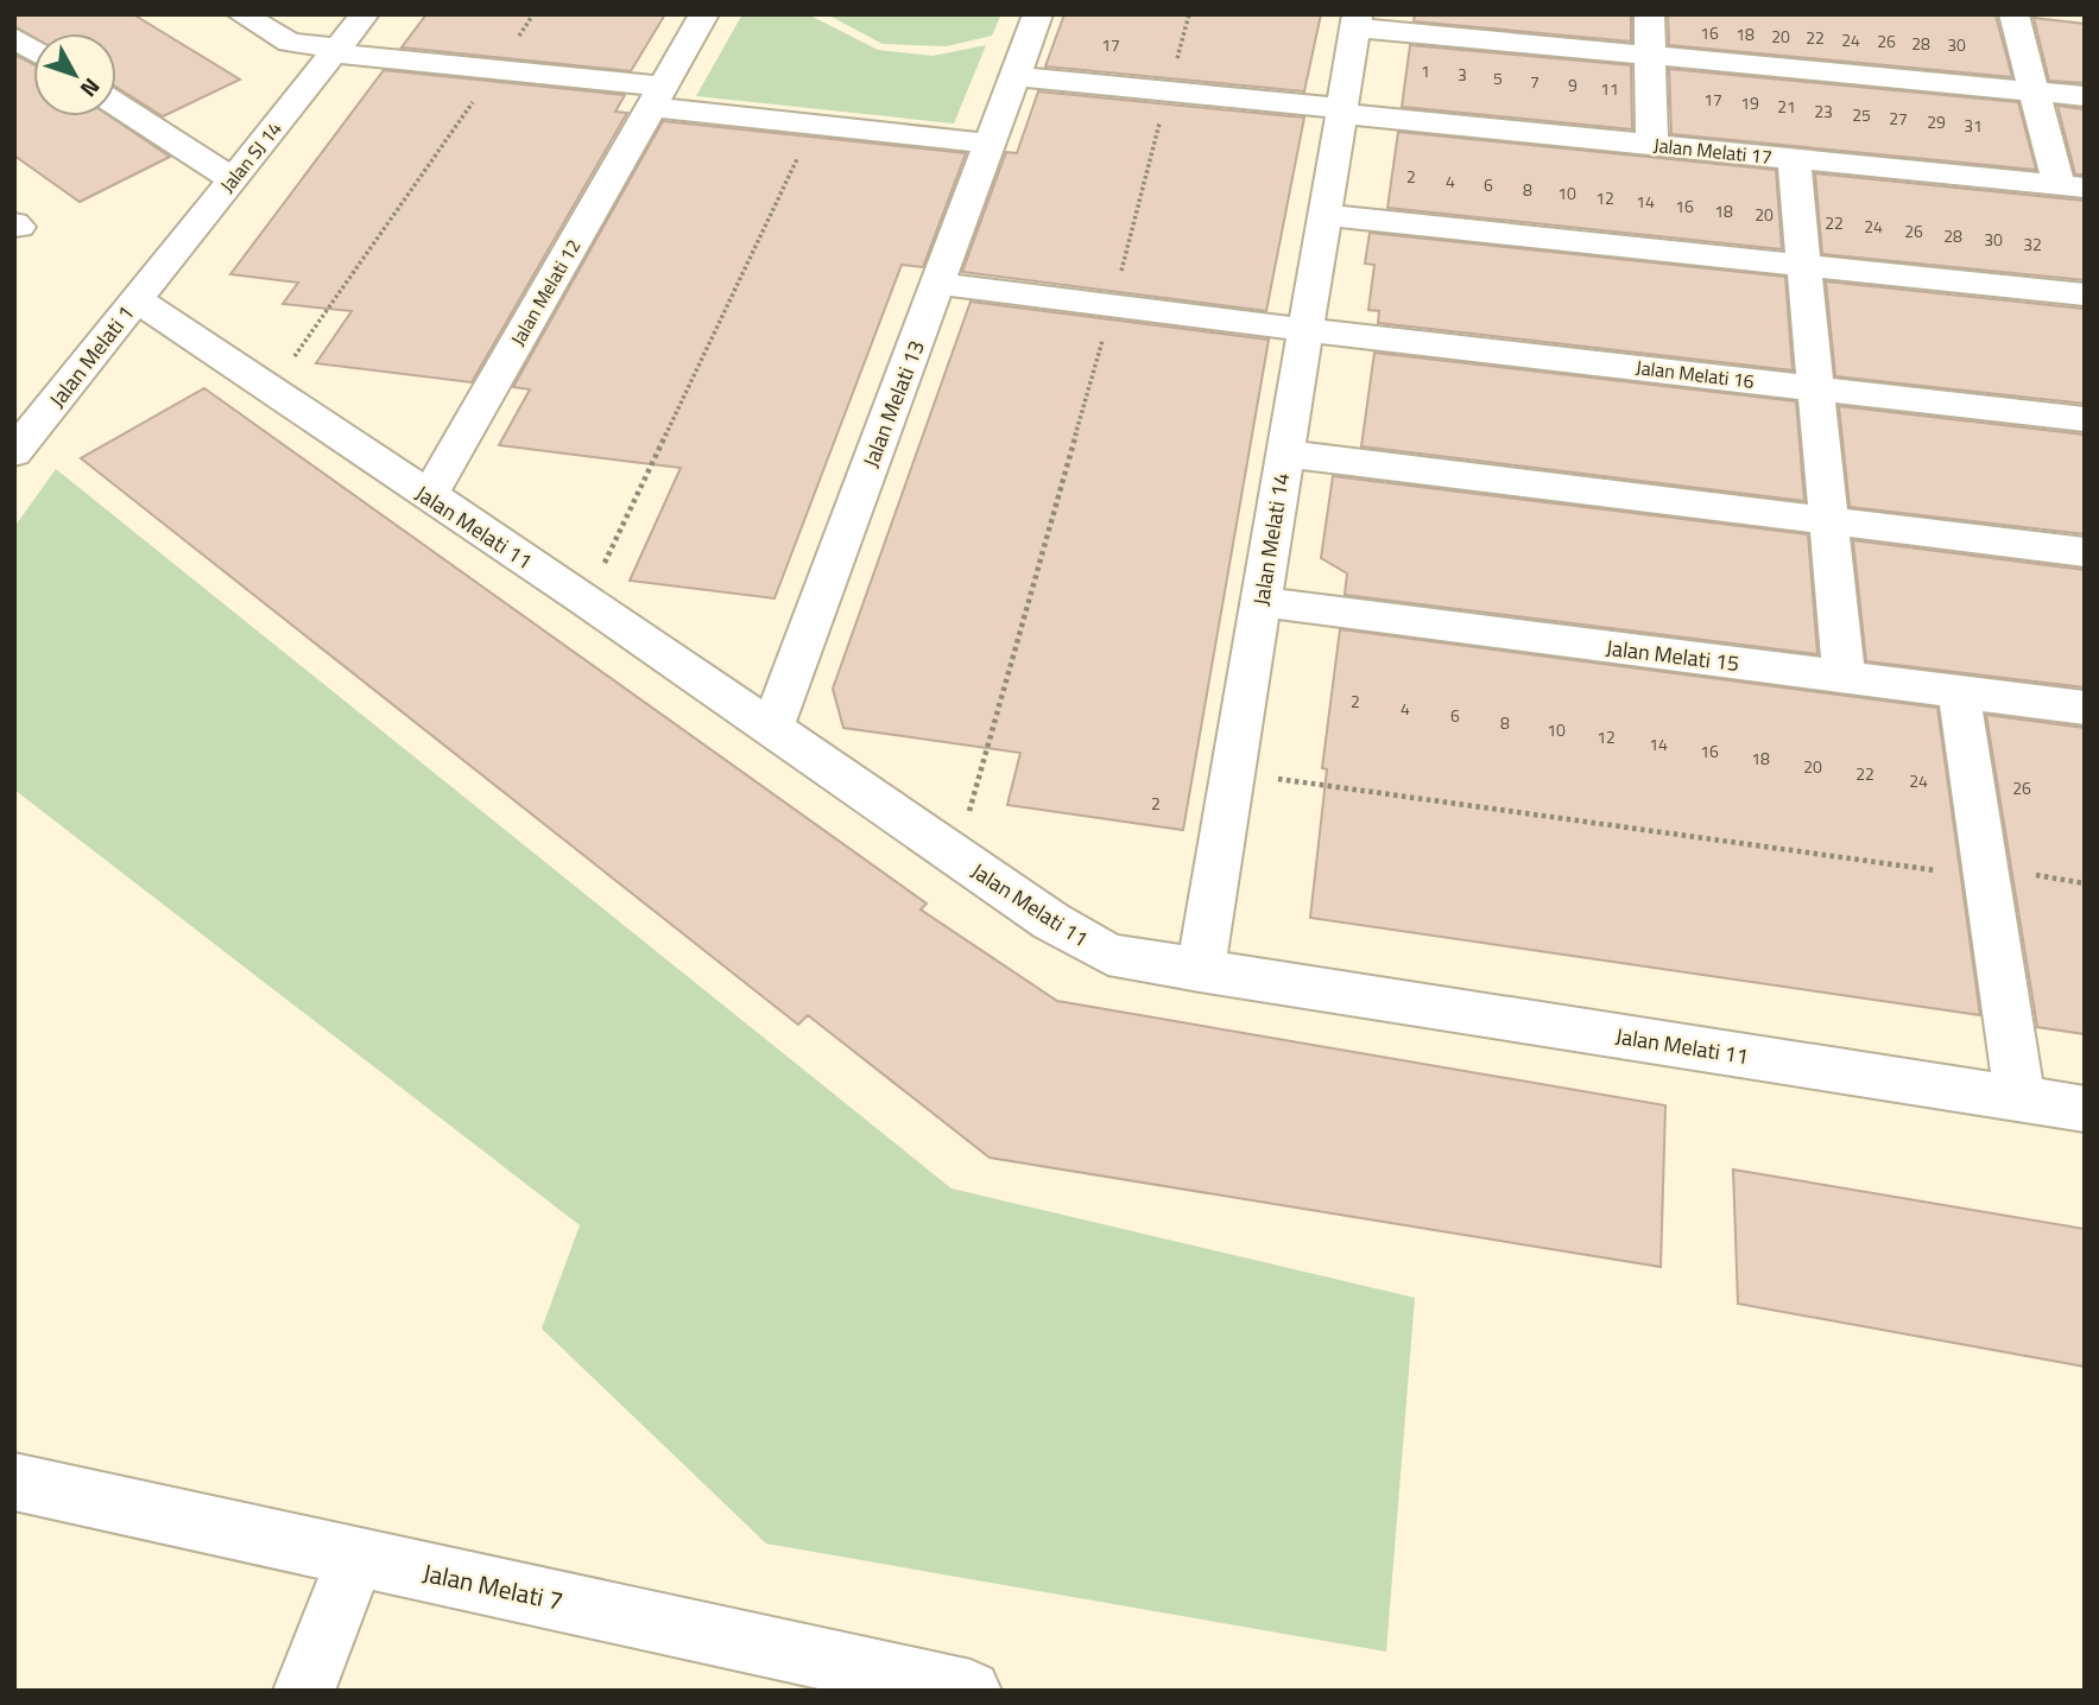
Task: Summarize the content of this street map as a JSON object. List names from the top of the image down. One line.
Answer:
{"streets":{"street":["Jalan Melati 17","Jalan SJ 14","Jalan Melati 12","Jalan Melati 1","Jalan Melati 16","Jalan Melati 13","Jalan Melati 11","Jalan Melati 14","Jalan Melati 15","Jalan Melati 7"]},"crossings":[["Jalan Melati 17","Jalan Melati 13"],["Jalan Melati 17","Jalan Melati 14"],["Jalan SJ 14","Jalan Melati 1"],["Jalan SJ 14","Jalan Melati 11"],["Jalan Melati 12","Jalan Melati 11"],["Jalan Melati 1","Jalan Melati 11"],["Jalan Melati 16","Jalan Melati 13"],["Jalan Melati 16","Jalan Melati 14"],["Jalan Melati 13","Jalan Melati 11"],["Jalan Melati 11","Jalan Melati 14"],["Jalan Melati 14","Jalan Melati 15"]],"house_numbers":["16","18","20","22","24","26","28","17","30","1","3","5","7","9","11","17","19","21","23","25","27","29","31","2","4","6","8","10","12","14","16","18","20","22","24","26","28","30","32","2","4","6","8","10","12","14","16","18","20","22","24","26","2"],"north":"bottom right"}
